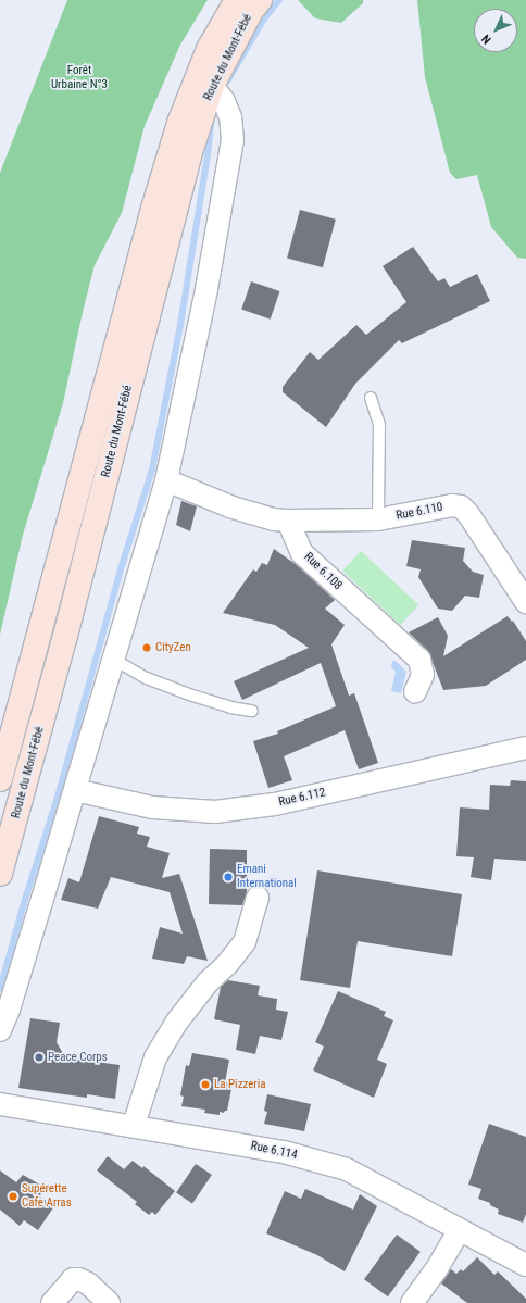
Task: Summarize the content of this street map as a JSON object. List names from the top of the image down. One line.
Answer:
{"streets":{"street":["Route du Mont-Fébé","Rue 6.110","Rue 6.108","Rue 6.112","Rue 6.114"]},"crossings":[["Rue 6.110","Rue 6.108"]],"parks":["Forêt Urbaine N°3"],"places":["CityZen","Emani International","Peace Corps","La Pizzeria","Supérette Cafe Arras"],"north":"bottom left"}
